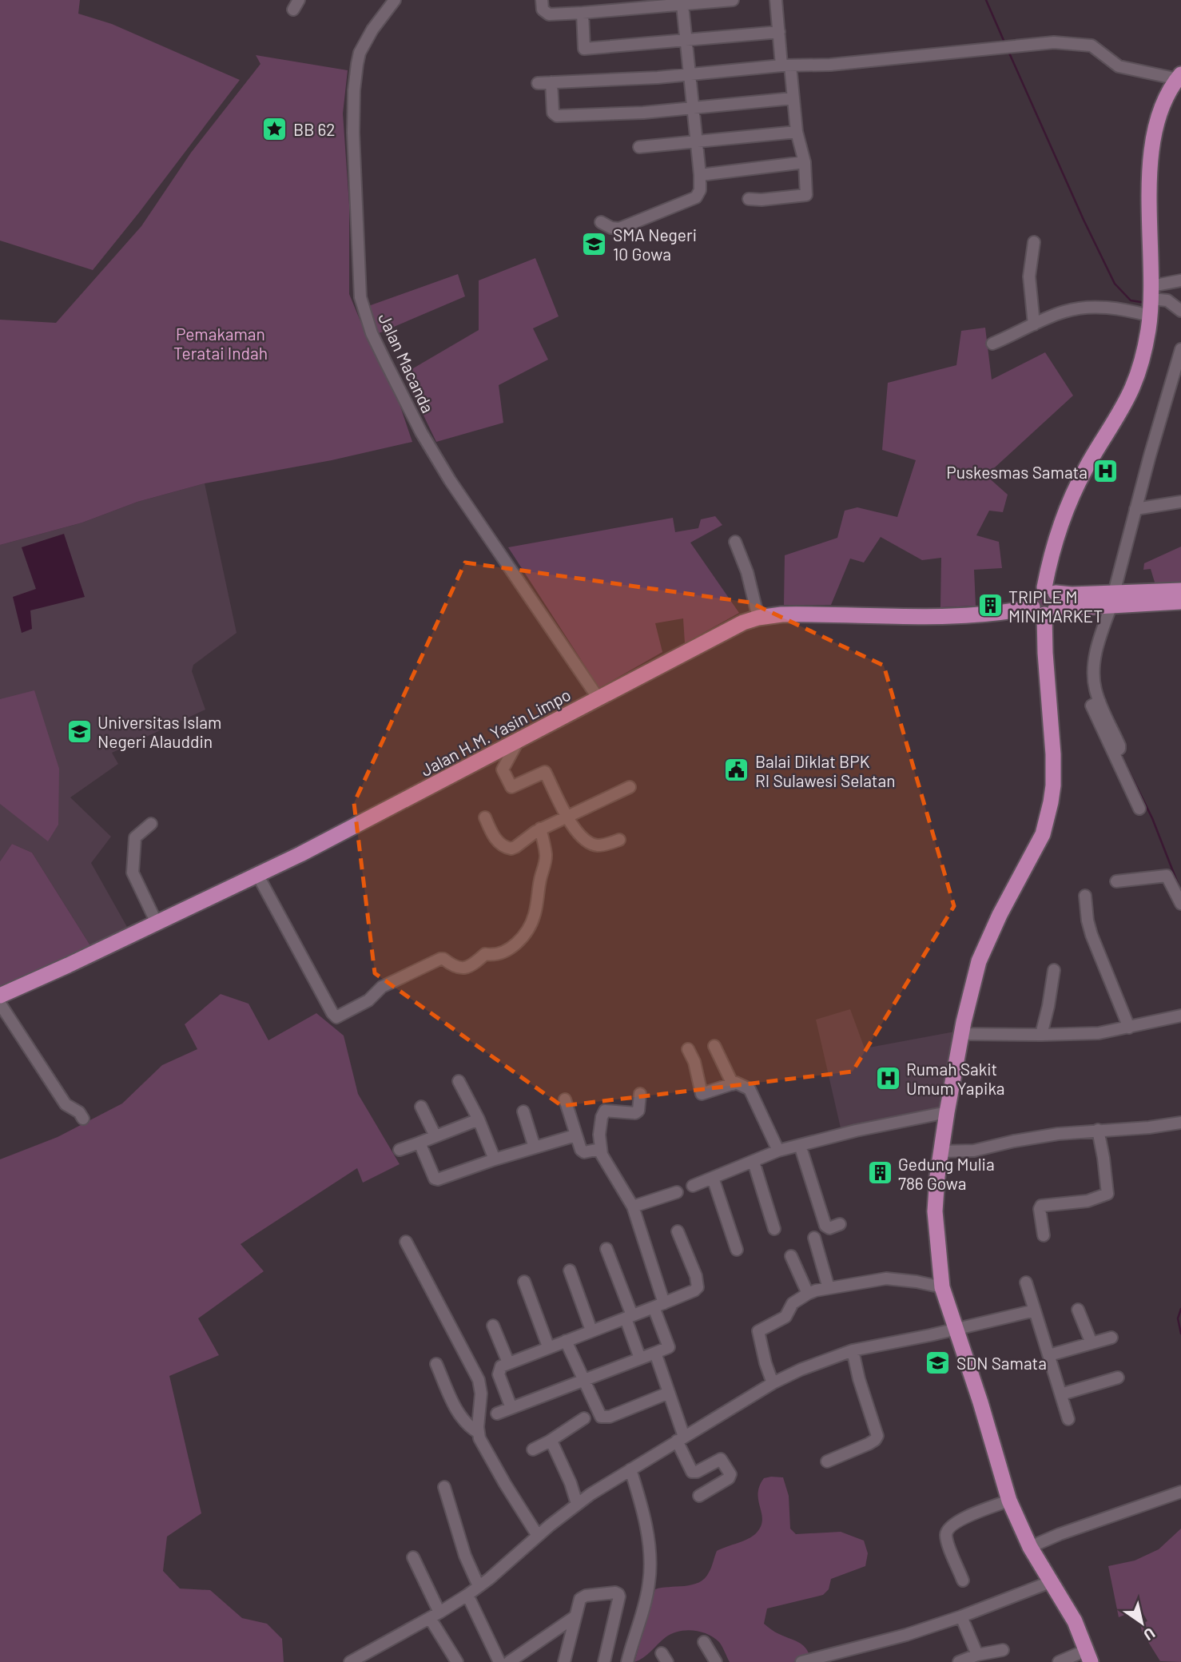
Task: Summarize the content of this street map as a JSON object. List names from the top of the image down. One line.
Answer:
{"streets":{"main road":["Jalan H.M. Yasin Limpo"],"street":["Jalan Macanda"]},"crossings":[["Jalan Macanda","Jalan H.M. Yasin Limpo"]],"parks":["Pemakaman Teratai Indah"],"places":{"place":["BB 62"],"school or university":["SMA Negeri 10 Gowa","Universitas Islam Negeri Alauddin","SDN Samata"],"hospital":["Puskesmas Samata","Rumah Sakit Umum Yapika"],"building":["TRIPLE M MINIMARKET","Gedung Mulia 786 Gowa"],"public building":["Balai Diklat BPK RI Sulawesi Selatan"]},"north":"bottom right"}
